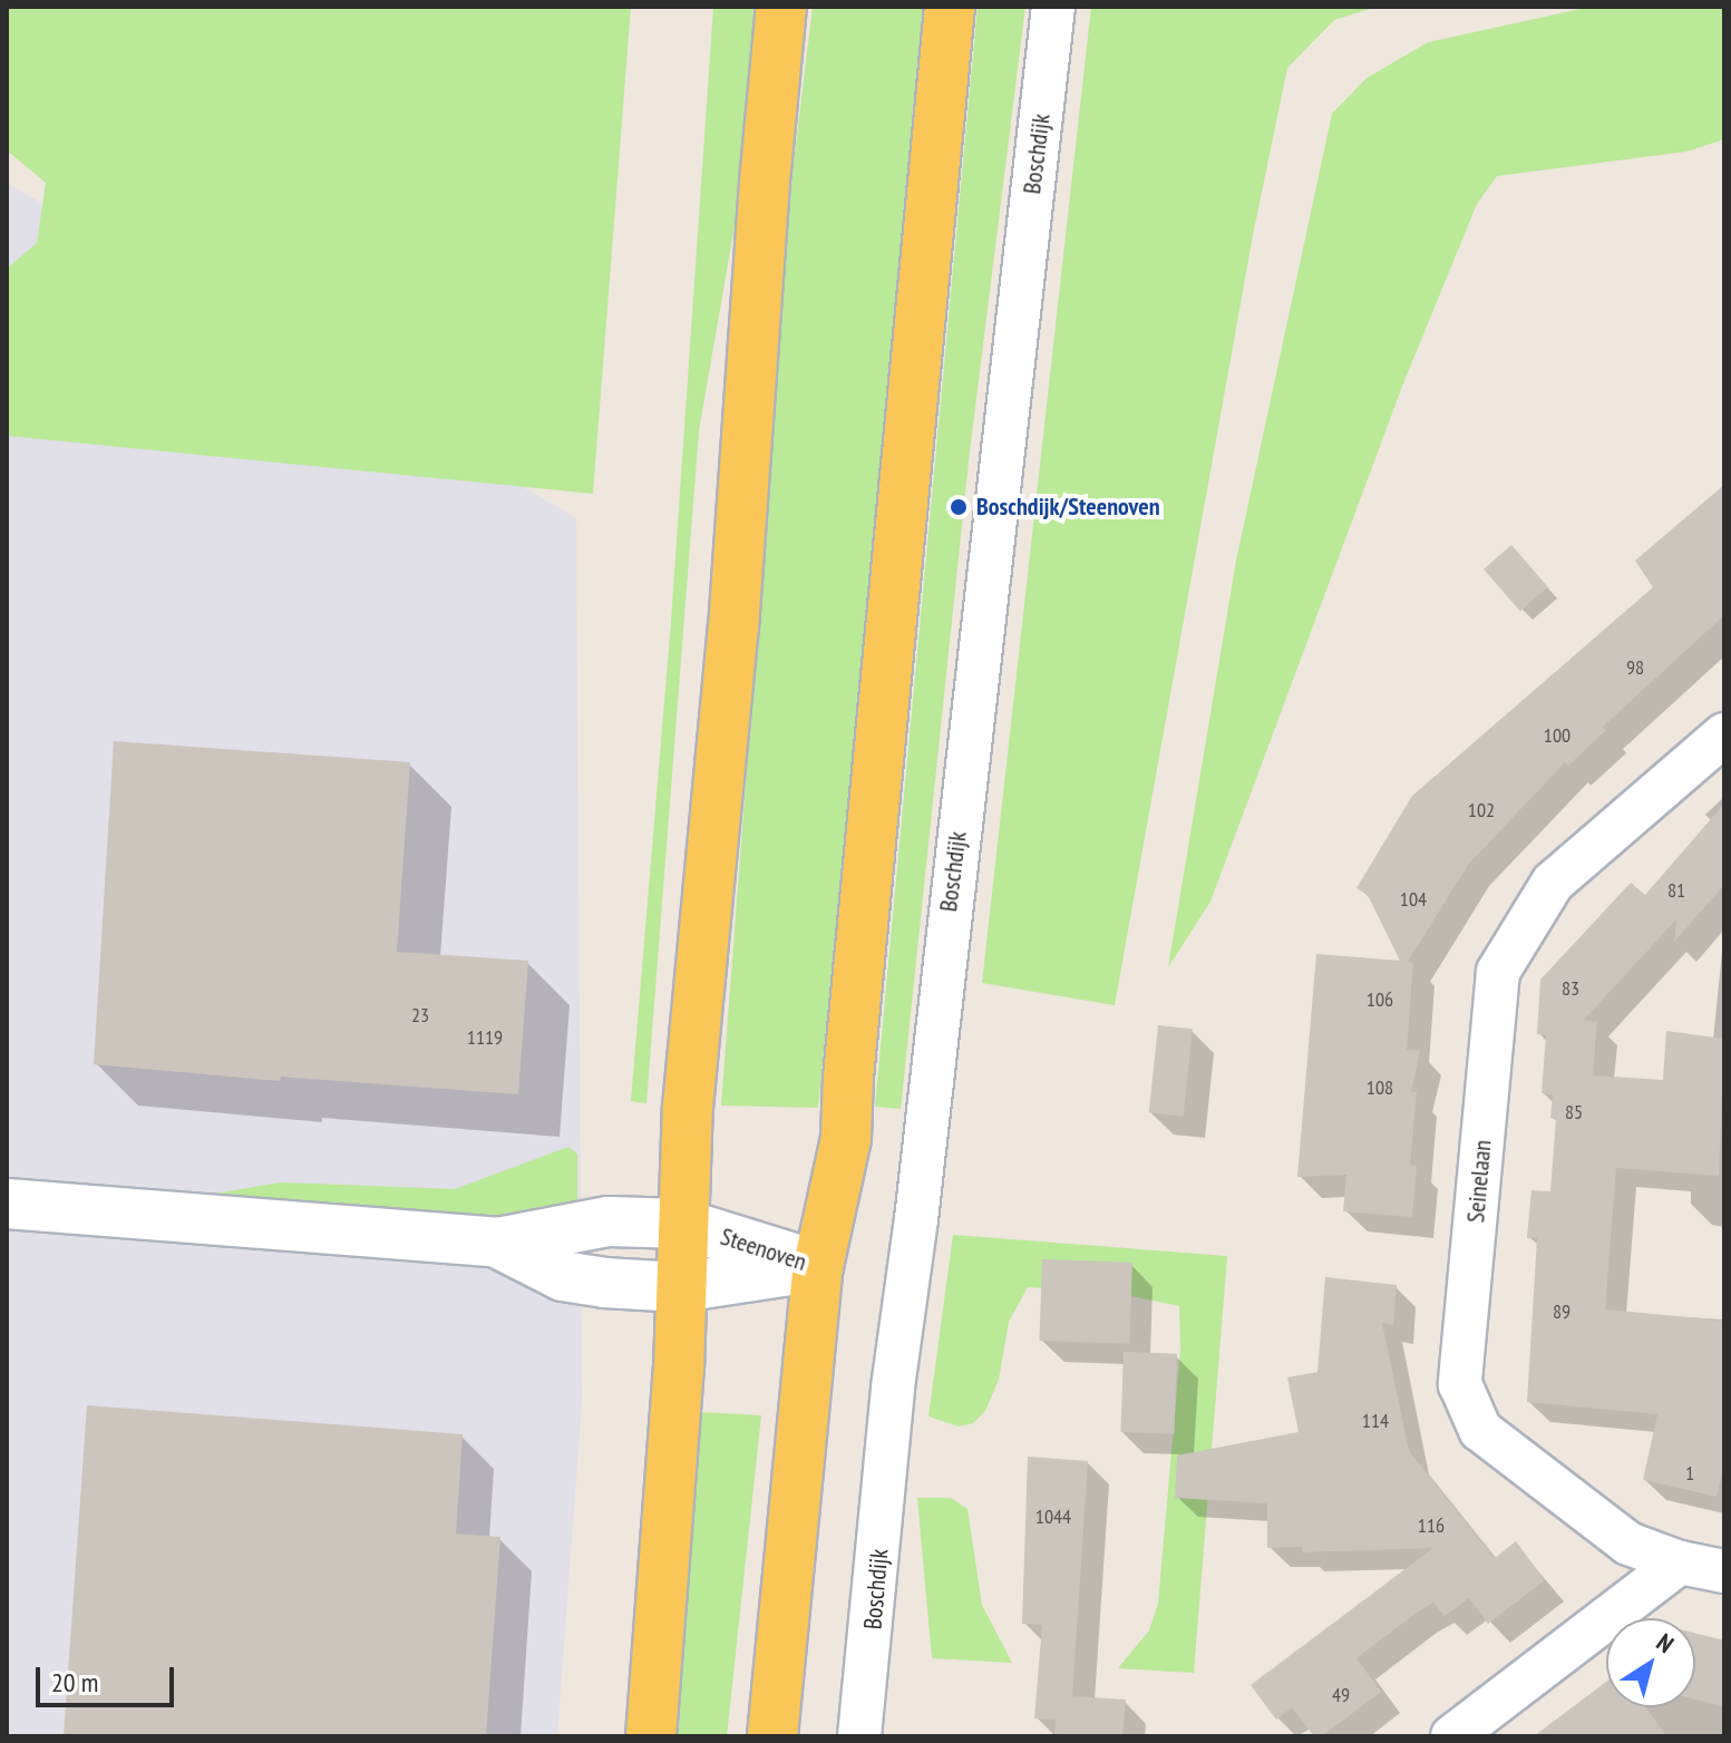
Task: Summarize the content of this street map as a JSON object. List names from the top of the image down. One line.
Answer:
{"streets":{"street":["Boschdijk","Seinelaan","Steenoven"]},"places":["Boschdijk/Steenoven"],"house_numbers":["98","100","102","81","104","83","106","23","1119","108","85","89","114","1","1044","116","49"],"scale_bar":"20 m","north":"top right"}
